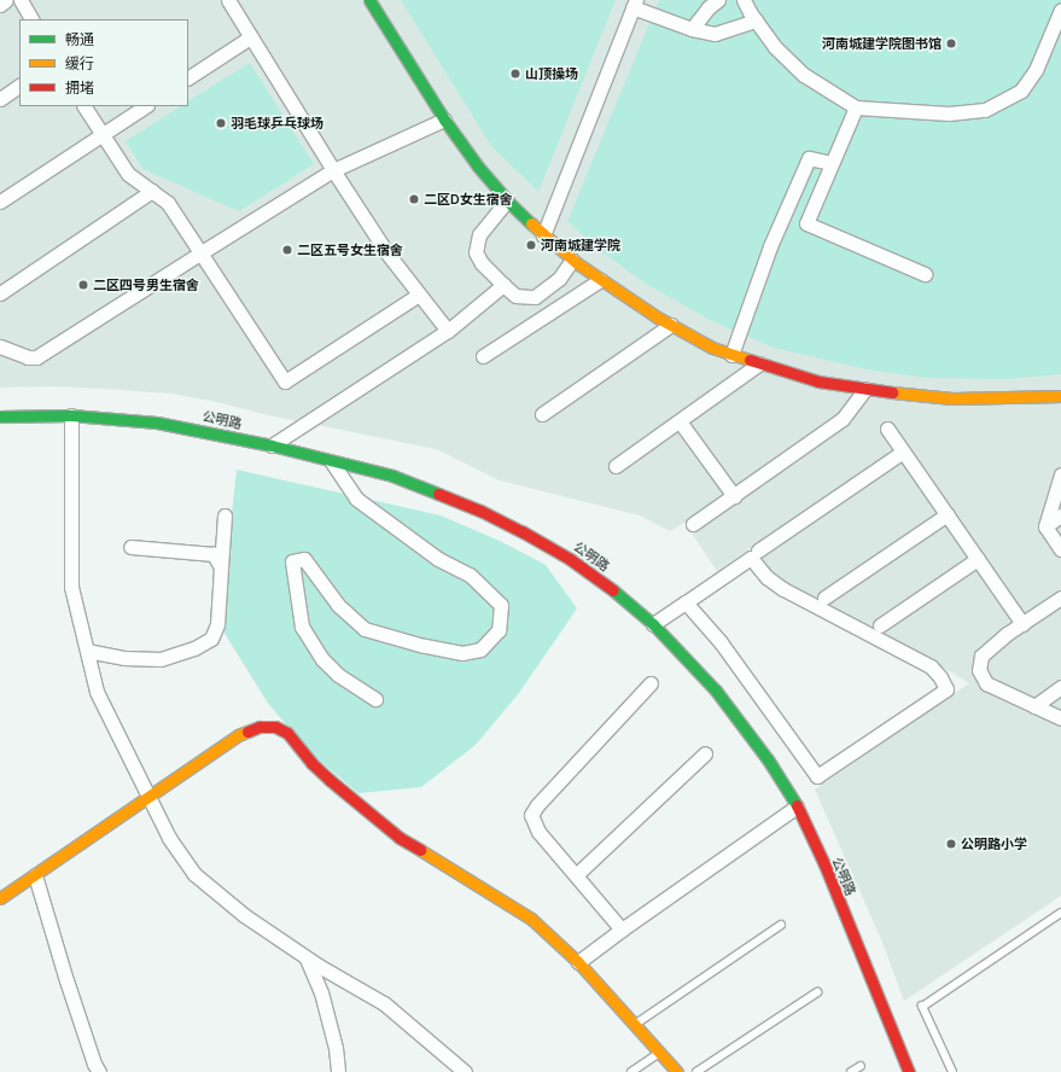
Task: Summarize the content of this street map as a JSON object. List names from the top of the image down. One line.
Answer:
{"streets":{"street":["公明路"]},"places":["河南城建学院图书馆","山顶操场","羽毛球乒乓球场","二区D女生宿舍","河南城建学院","二区五号女生宿舍","二区四号男生宿舍","公明路小学"],"legend":["畅通","缓行","拥堵"]}
